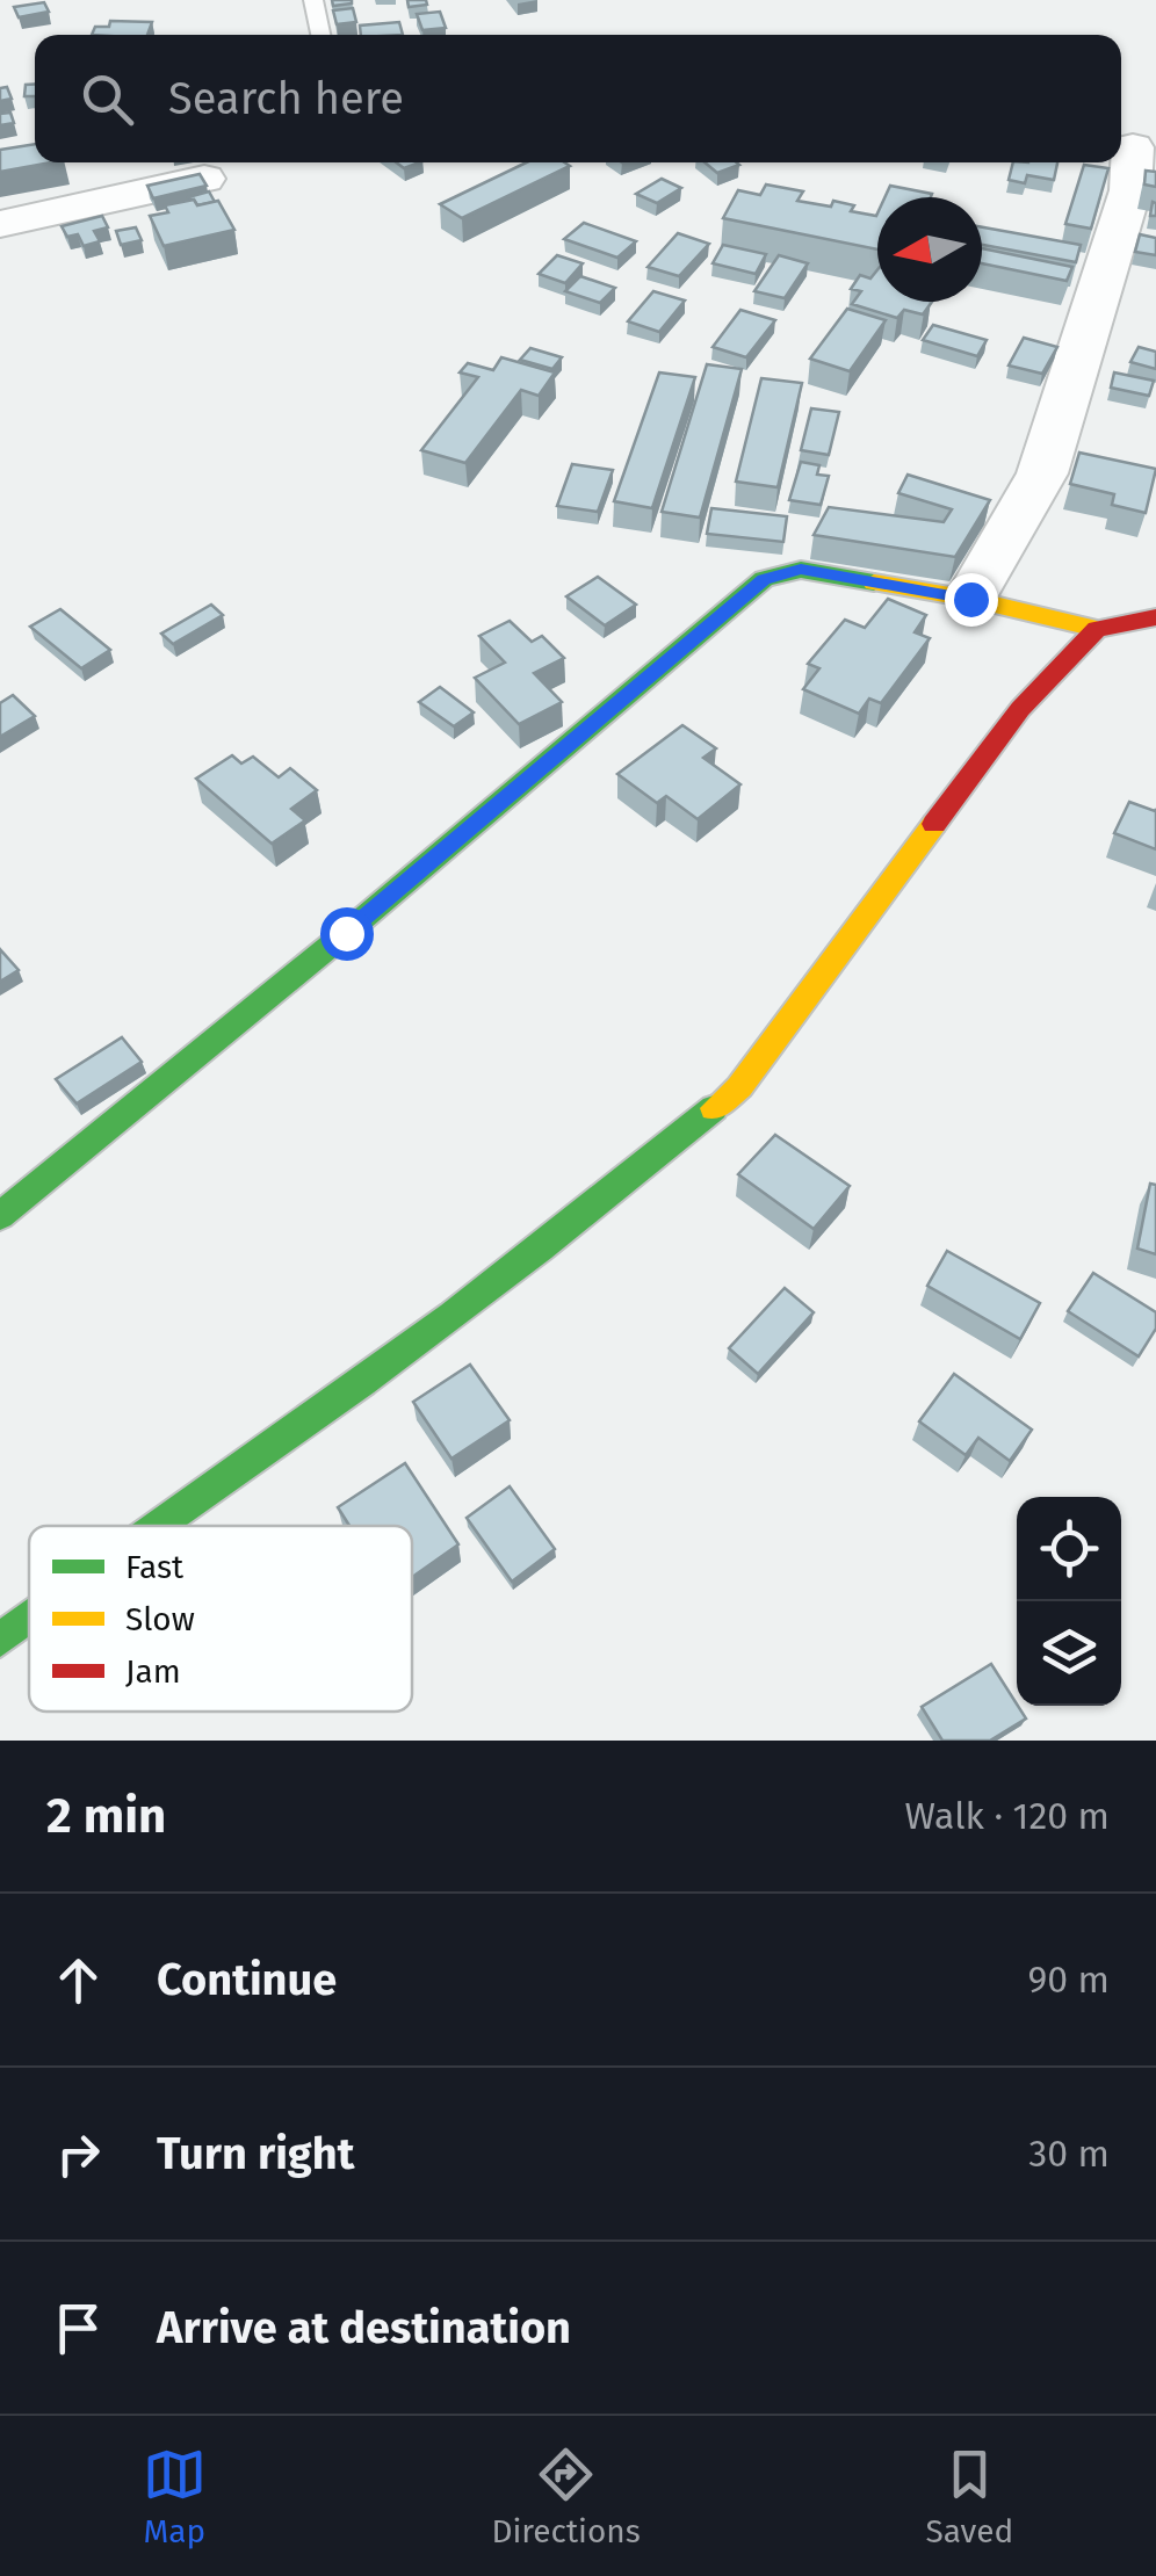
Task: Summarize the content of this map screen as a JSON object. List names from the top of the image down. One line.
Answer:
{"legend":["Fast","Slow","Jam"],"north":"left","page":{"search":"Search here","heading":["2 min","Walk · 120 m"],"list":[["Continue","90 m"],["Turn right","30 m"],"Arrive at destination"],"nav":["Map","Directions","Saved"]}}
